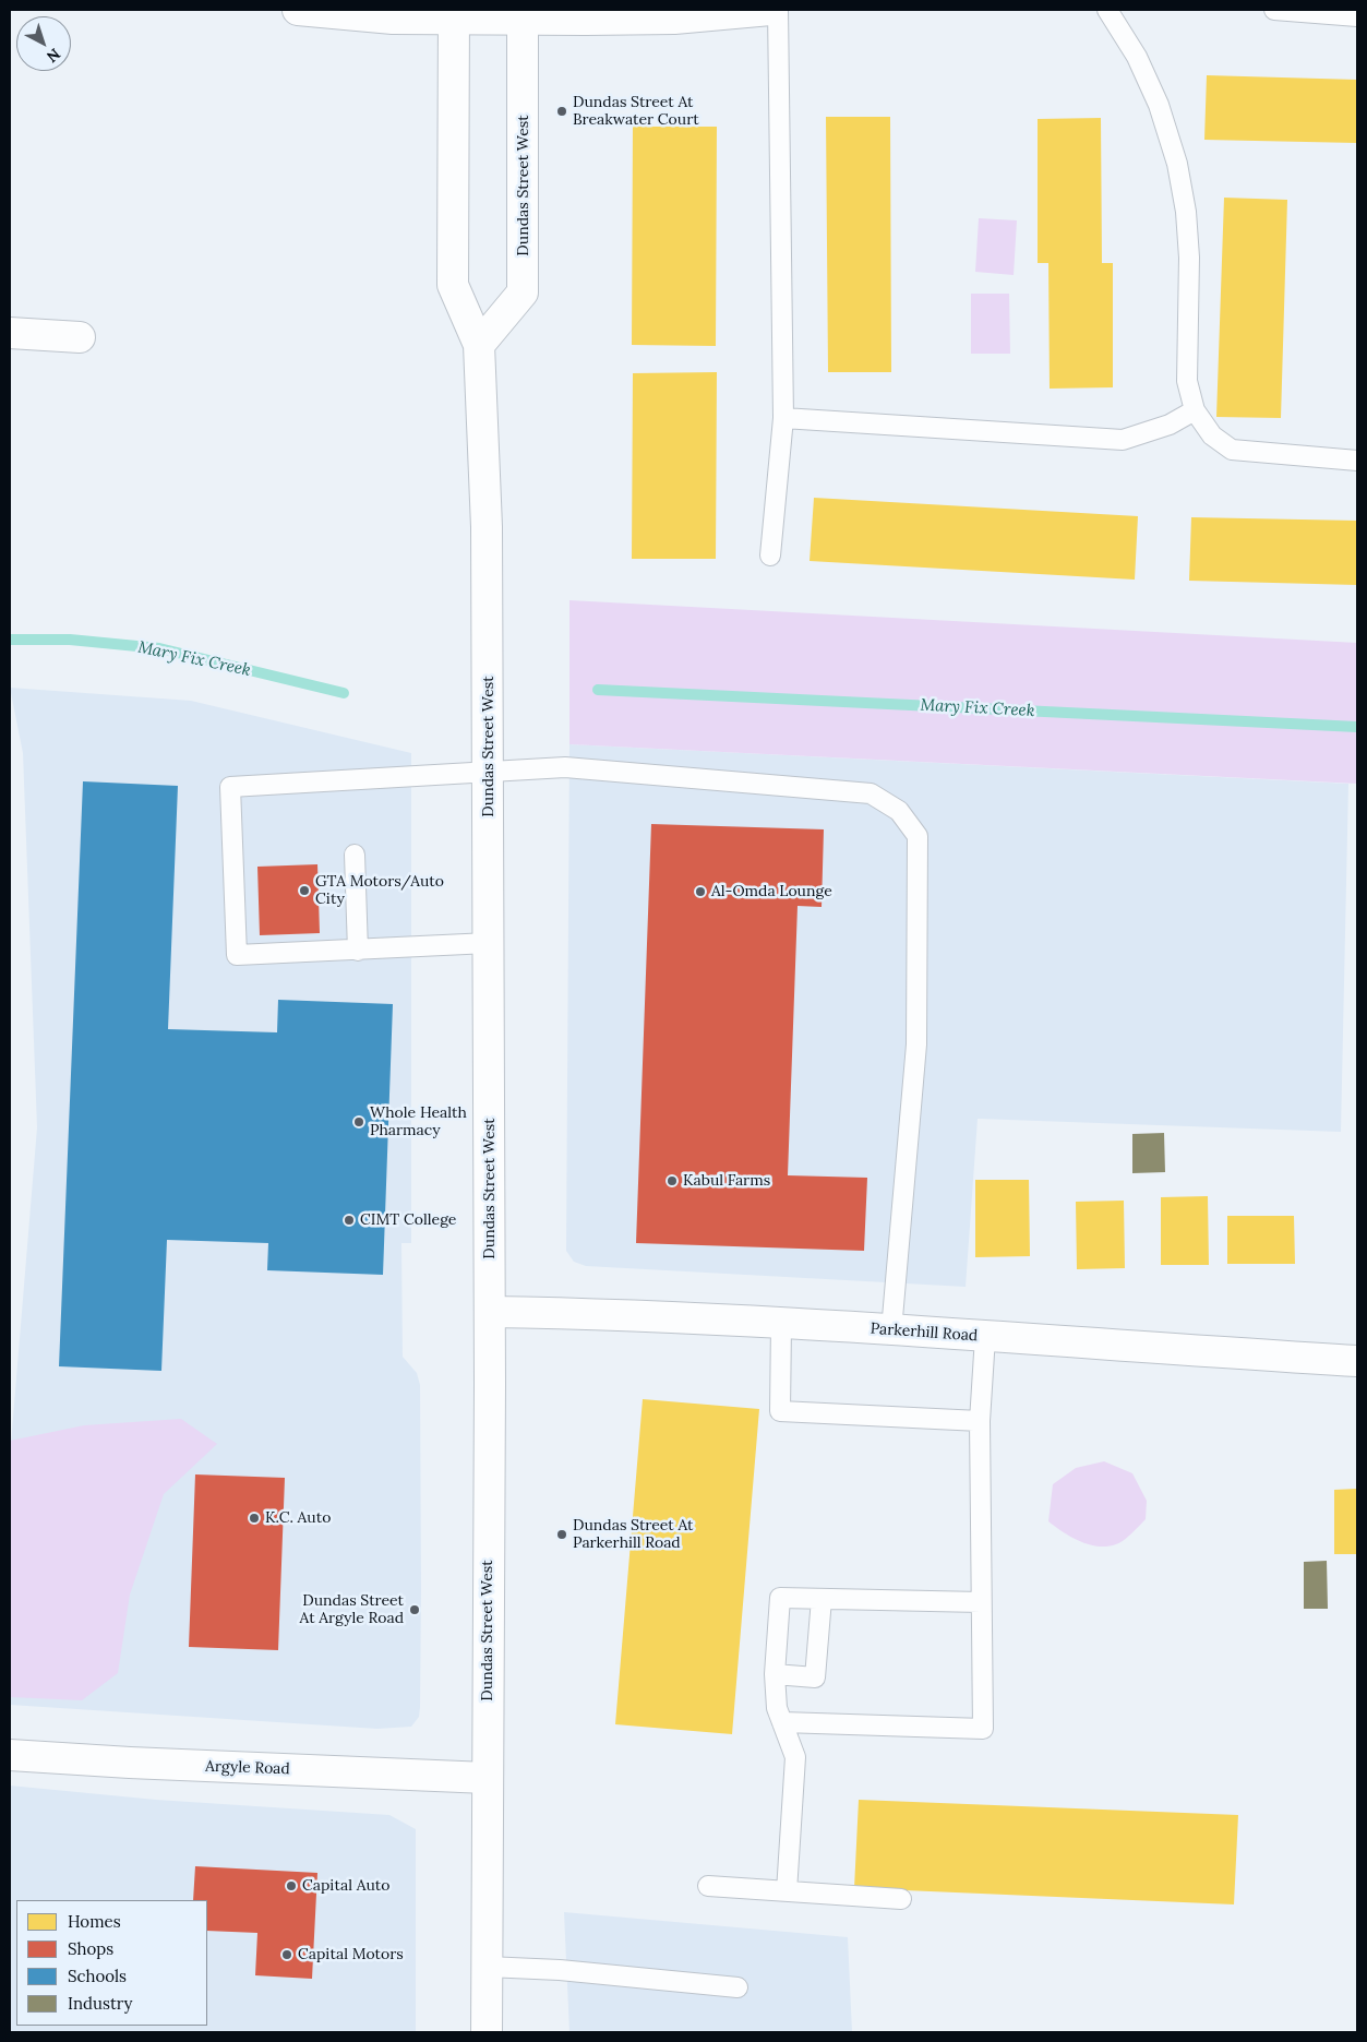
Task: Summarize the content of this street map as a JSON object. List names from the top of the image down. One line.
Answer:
{"streets":{"main road":["Dundas Street West","Parkerhill Road","Argyle Road"]},"crossings":[["Dundas Street West","Parkerhill Road"],["Dundas Street West","Argyle Road"]],"water":["Mary Fix Creek"],"places":["Dundas Street At Breakwater Court","GTA Motors/Auto City","Al-Omda Lounge","Whole Health Pharmacy","Kabul Farms","CIMT College","K.C. Auto","Dundas Street At Parkerhill Road","Dundas Street At Argyle Road","Capital Auto","Capital Motors"],"legend":["Homes","Shops","Schools","Industry"],"north":"bottom right"}
